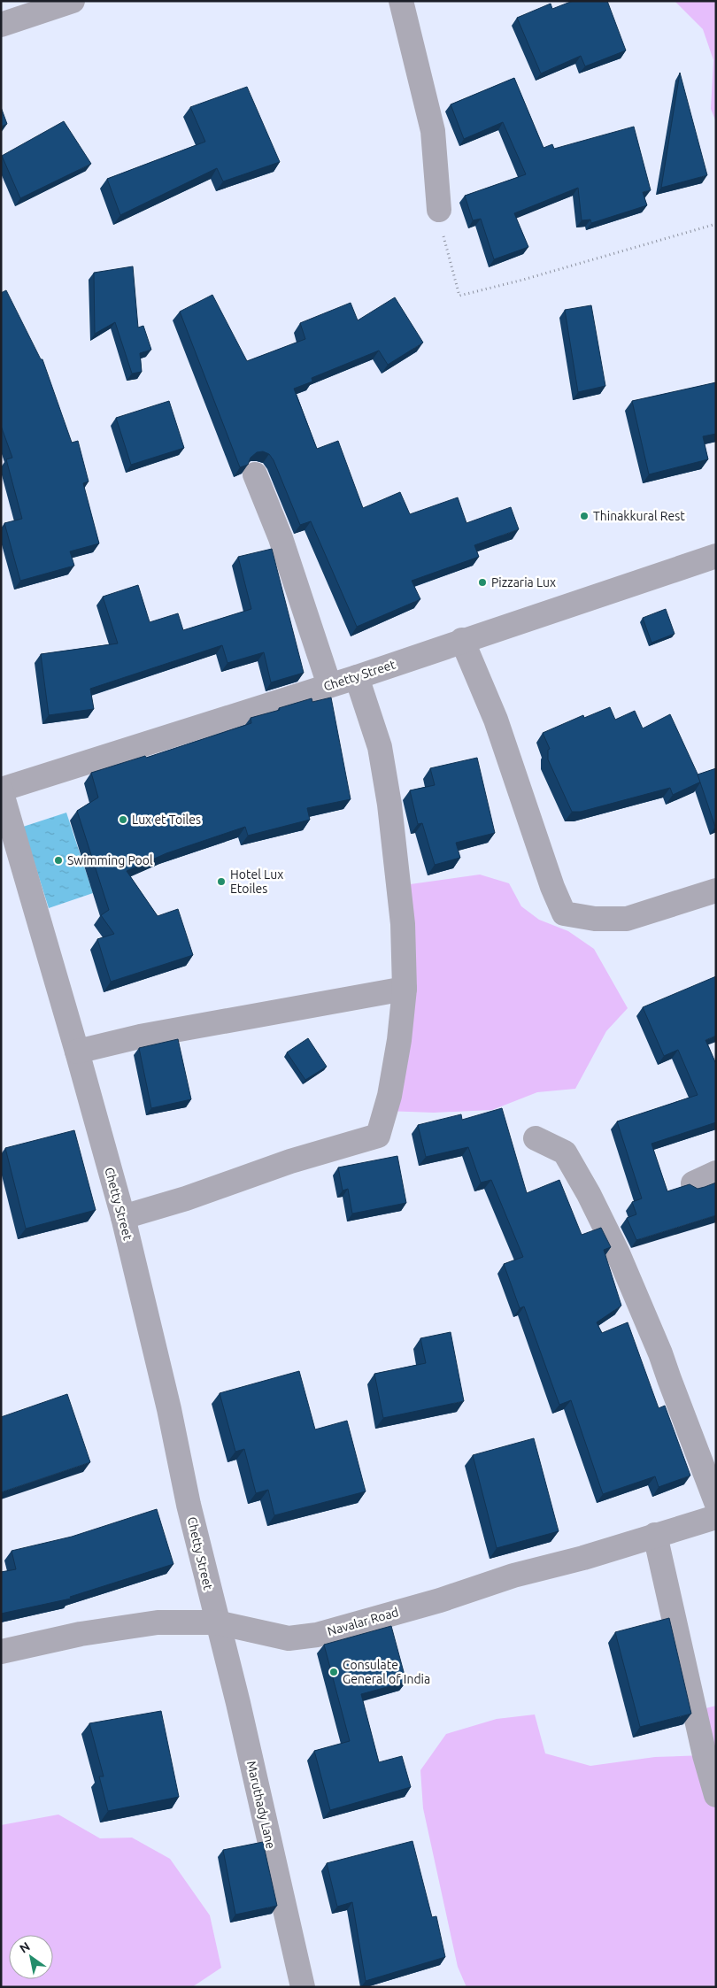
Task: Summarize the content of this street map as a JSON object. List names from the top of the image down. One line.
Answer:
{"streets":{"street":["Chetty Street","Navalar Road","Maruthady Lane"]},"crossings":[["Chetty Street","Navalar Road"],["Chetty Street","Maruthady Lane"],["Navalar Road","Maruthady Lane"]],"places":["Thinakkural Rest","Pizzaria Lux","Lux et Toiles","Swimming Pool","Hotel Lux Etoiles","Consulate General of India"],"north":"top left"}
